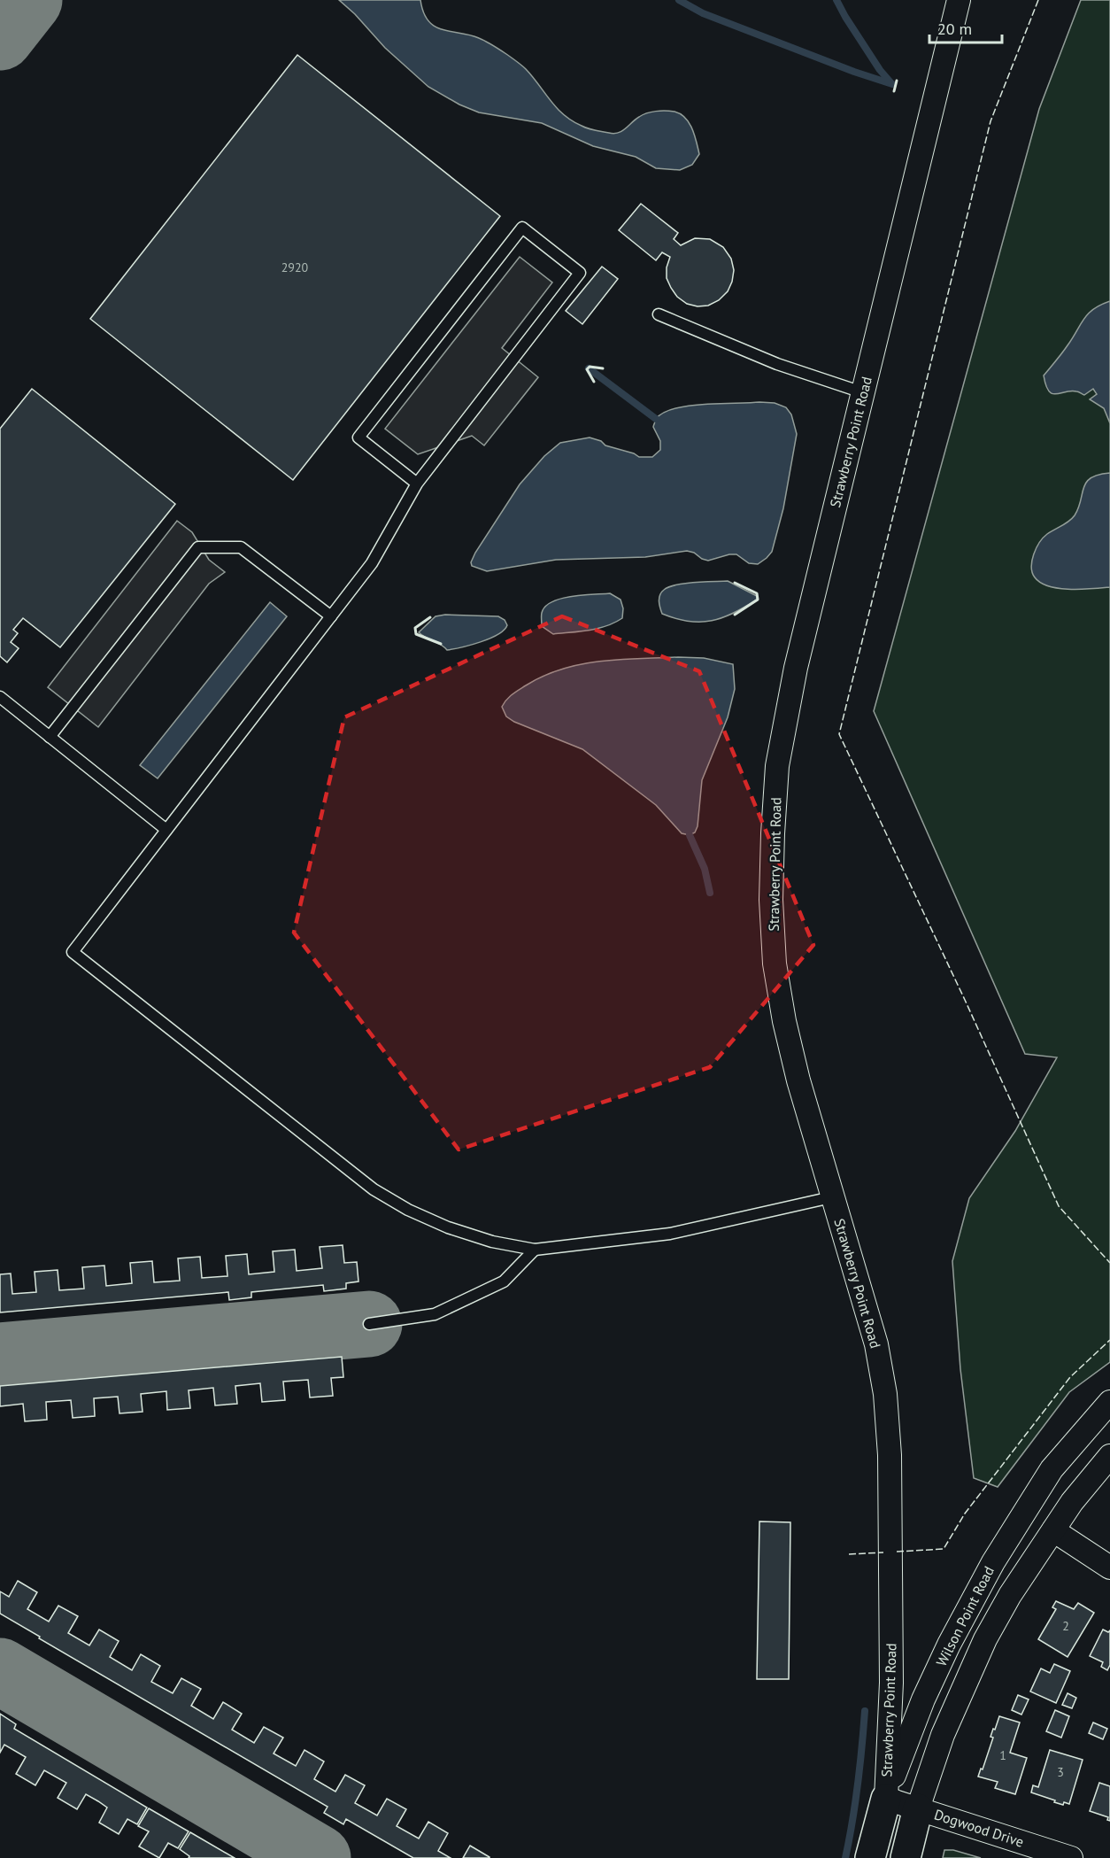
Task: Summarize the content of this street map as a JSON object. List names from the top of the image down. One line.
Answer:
{"streets":{"street":["Strawberry Point Road","Wilson Point Road","Dogwood Drive"]},"crossings":[["Strawberry Point Road","Wilson Point Road"],["Strawberry Point Road","Dogwood Drive"],["Wilson Point Road","Dogwood Drive"]],"house_numbers":["2920","2","1","3"],"scale_bar":"20 m"}
